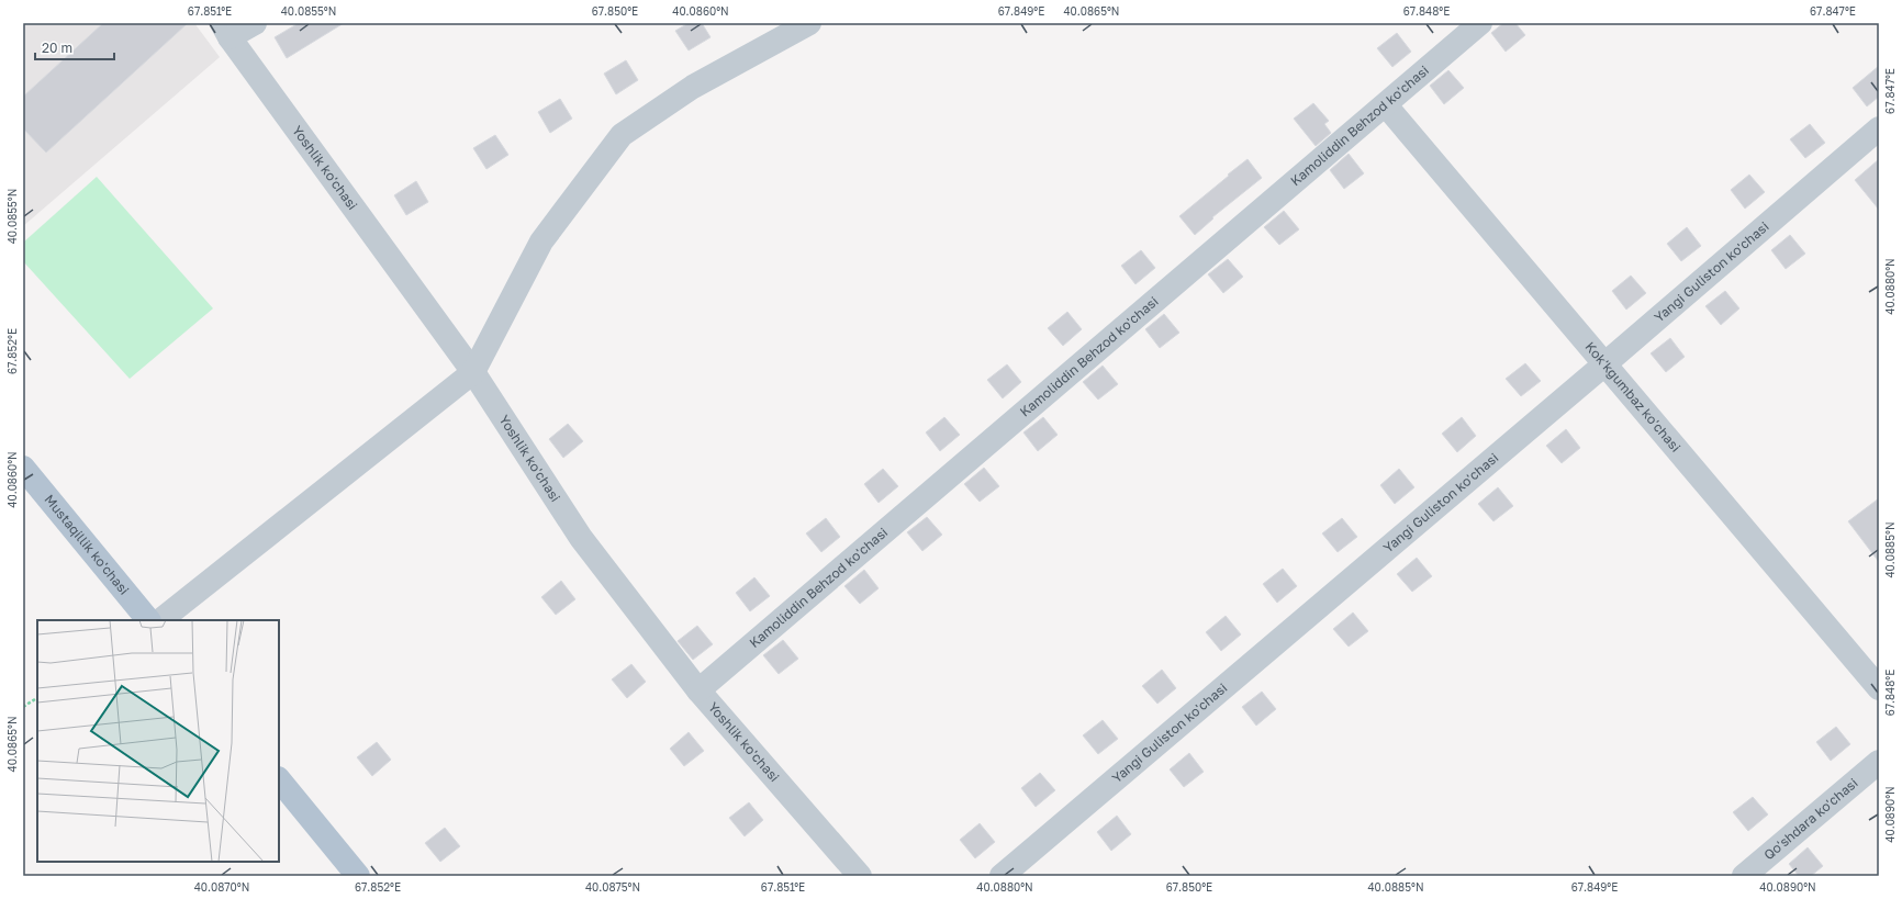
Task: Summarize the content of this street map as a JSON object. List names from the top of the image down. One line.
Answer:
{"streets":{"main road":["Mustaqillik ko'chasi"],"street":["Kamoliddin Behzod ko'chasi","Yoshlik ko'chasi","Yangi Guliston ko'chasi","Kok'kgumbaz ko'chasi","Qo'shdara ko'chasi"]},"crossings":[["Kamoliddin Behzod ko'chasi","Yoshlik ko'chasi"],["Kamoliddin Behzod ko'chasi","Kok'kgumbaz ko'chasi"],["Yangi Guliston ko'chasi","Kok'kgumbaz ko'chasi"]],"scale_bar":"20 m","coordinates":["67.851°E","40.0855°N","67.850°E","40.0860°N","67.849°E","40.0865°N","67.848°E","67.847°E","40.0880°N","67.852°E","40.0885°N","40.0890°N","40.0870°N","40.0875°N"]}
